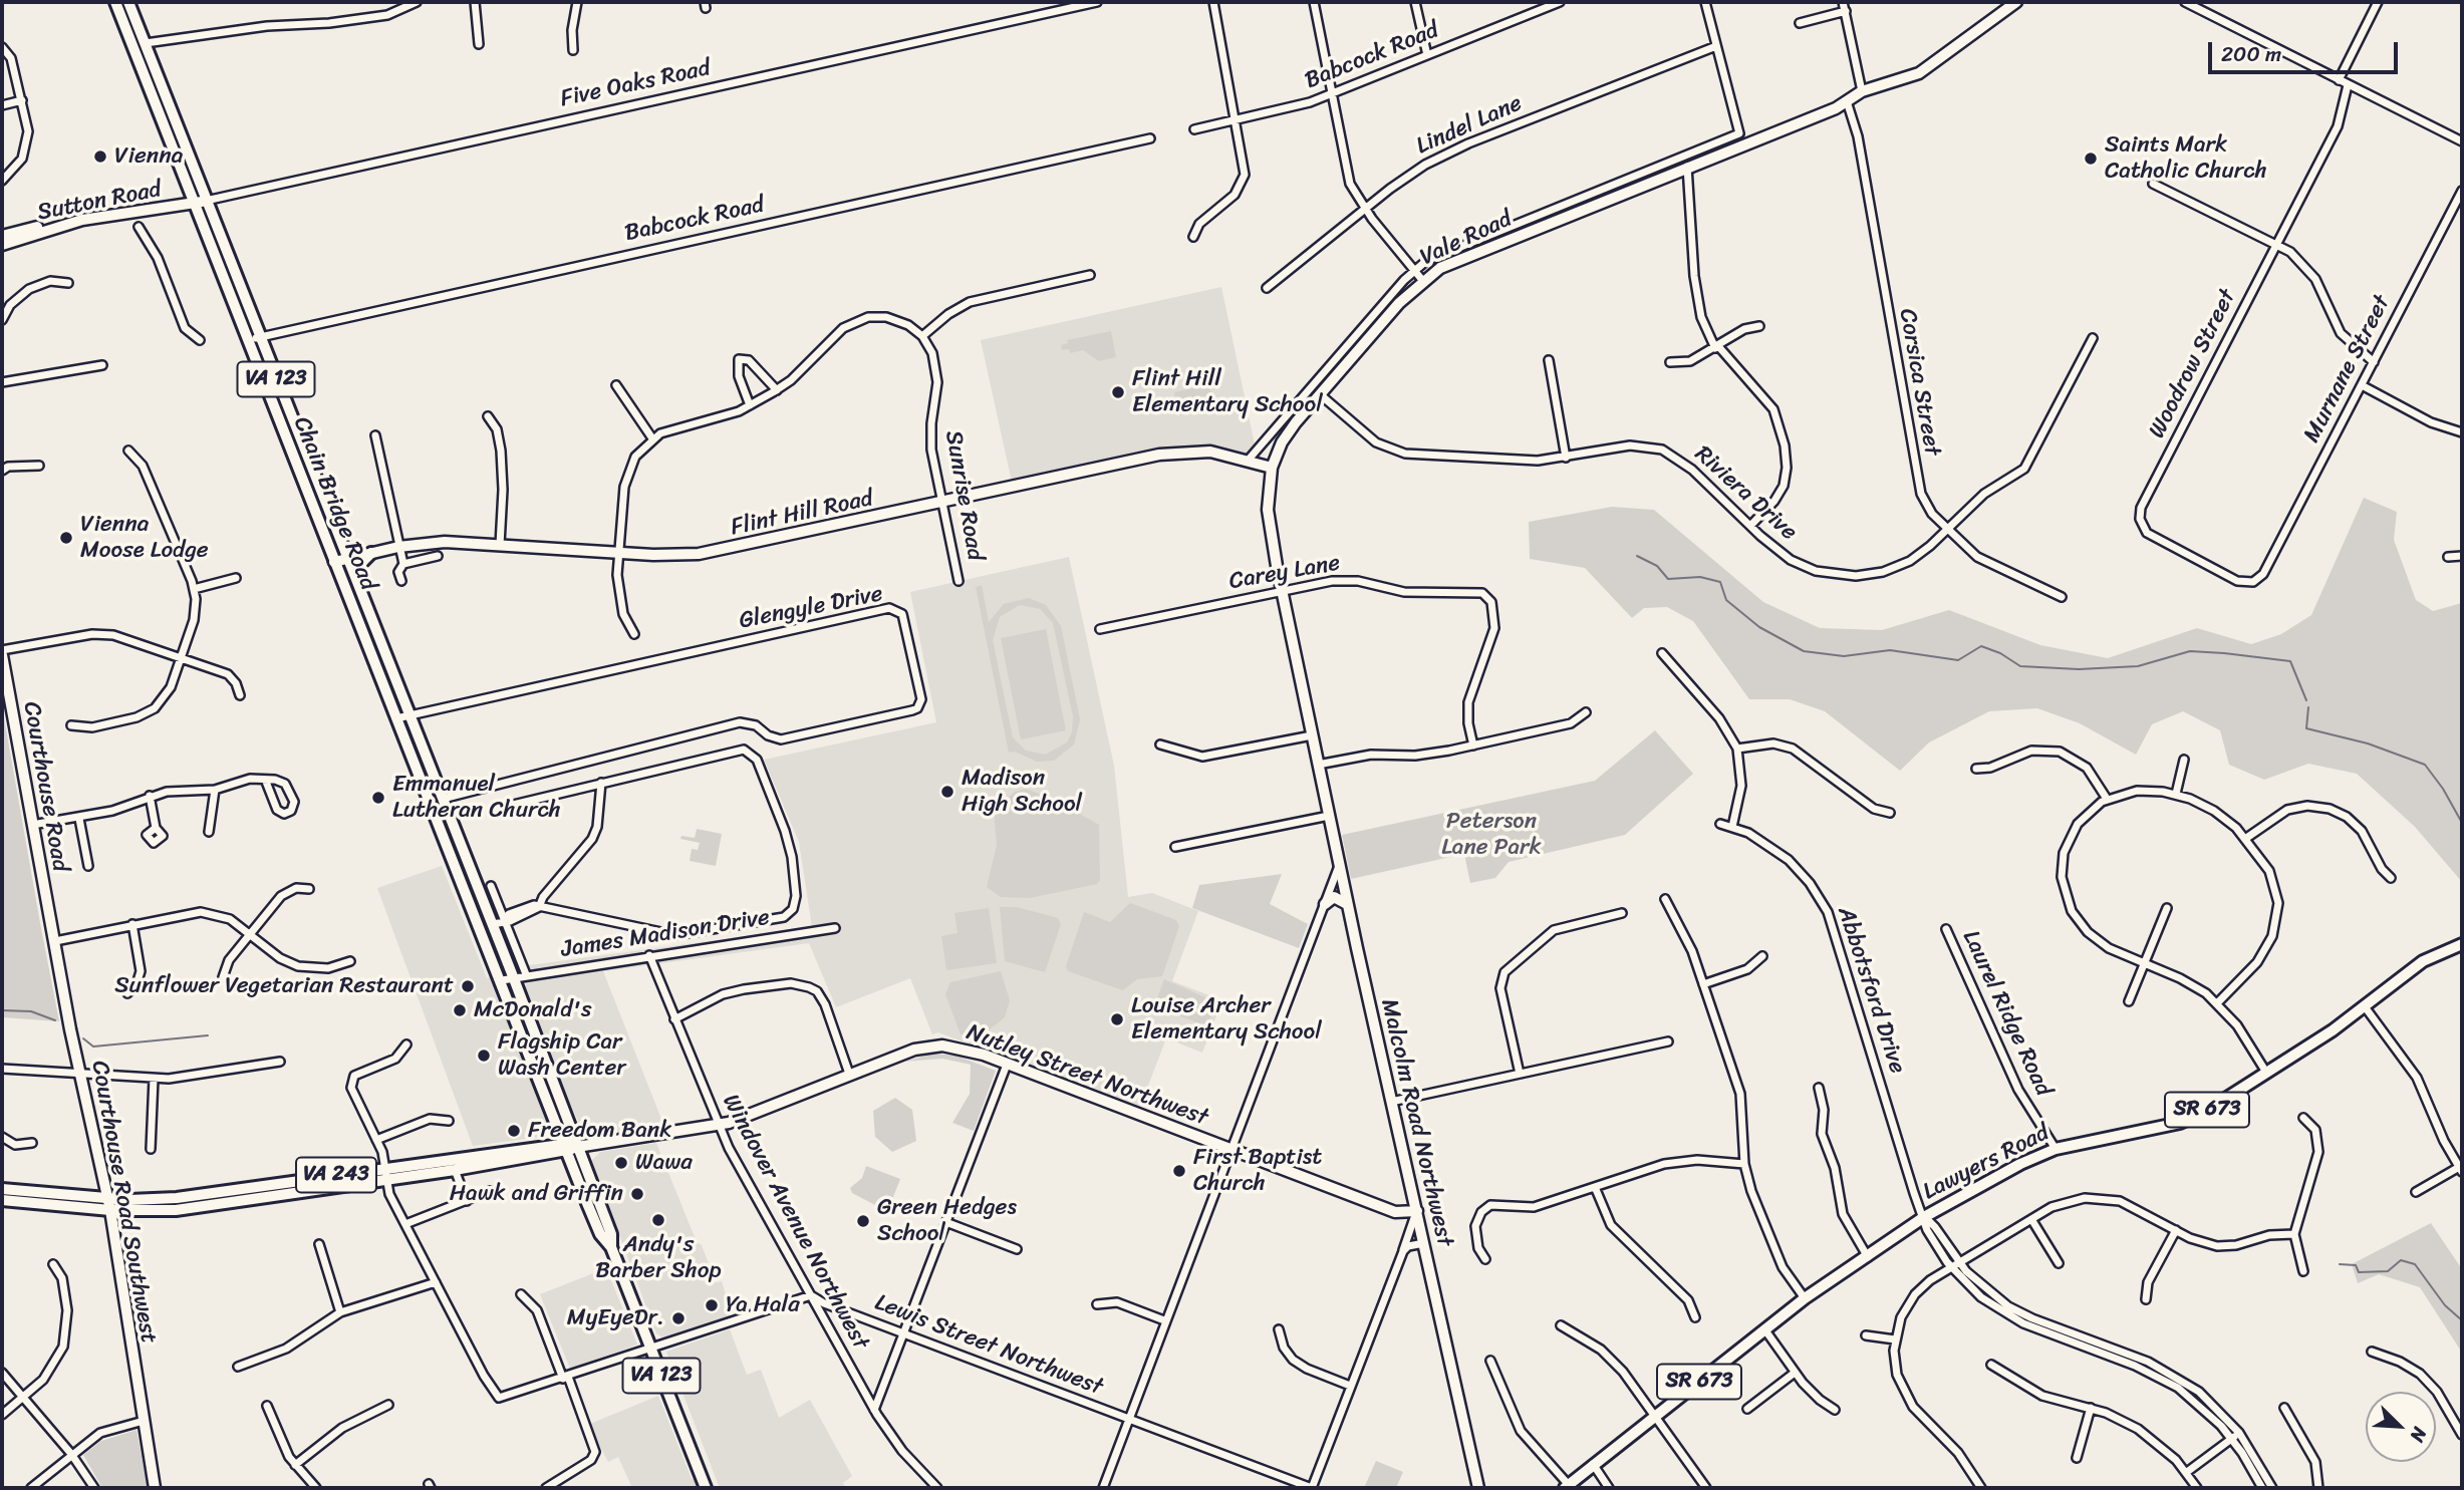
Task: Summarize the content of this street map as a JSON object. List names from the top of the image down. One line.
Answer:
{"streets":{"main road":["VA 123","Chain Bridge Road","SR 673","Lawyers Road","VA 243"],"street":["Babcock Road","Five Oaks Road","Lindel Lane","Sutton Road","Vale Road","Woodrow Street","Murnane Street","Corsica Street","Riviera Drive","Sunrise Road","Flint Hill Road","Carey Lane","Glengyle Drive","Courthouse Road","James Madison Drive","Abbotsford Drive","Laurel Ridge Road","Nutley Street Northwest","Malcolm Road Northwest","Courthouse Road Southwest","Windover Avenue Northwest","Lewis Street Northwest"]},"crossings":[["Babcock Road","Chain Bridge Road"],["Five Oaks Road","Sutton Road"],["Five Oaks Road","Chain Bridge Road"],["Sutton Road","Chain Bridge Road"],["Vale Road","Corsica Street"],["Vale Road","Riviera Drive"],["Vale Road","Flint Hill Road"],["Vale Road","Carey Lane"],["Vale Road","Malcolm Road Northwest"],["Woodrow Street","Murnane Street"],["VA 123","Chain Bridge Road"],["VA 123","James Madison Drive"],["VA 123","Nutley Street Northwest"],["VA 123","VA 243"],["Corsica Street","Riviera Drive"],["Sunrise Road","Flint Hill Road"],["Chain Bridge Road","Flint Hill Road"],["Chain Bridge Road","Glengyle Drive"],["Chain Bridge Road","James Madison Drive"],["Courthouse Road","Courthouse Road Southwest"],["James Madison Drive","Windover Avenue Northwest"],["Abbotsford Drive","Lawyers Road"],["Laurel Ridge Road","Lawyers Road"],["Nutley Street Northwest","Malcolm Road Northwest"],["Nutley Street Northwest","VA 243"],["Nutley Street Northwest","Windover Avenue Northwest"],["VA 243","Courthouse Road Southwest"],["Windover Avenue Northwest","Lewis Street Northwest"]],"parks":["Peterson Lane Park"],"places":["Vienna","Saints Mark Catholic Church","Flint Hill Elementary School","Vienna Moose Lodge","Madison High School","Emmanuel Lutheran Church","Sunflower Vegetarian Restaurant","McDonald's","Louise Archer Elementary School","Flagship Car Wash Center","Freedom Bank","Wawa","First Baptist Church","Hawk and Griffin","Andy's Barber Shop","Green Hedges School","Ya Hala","MyEyeDr."],"scale_bar":"200 m","north":"bottom right"}
